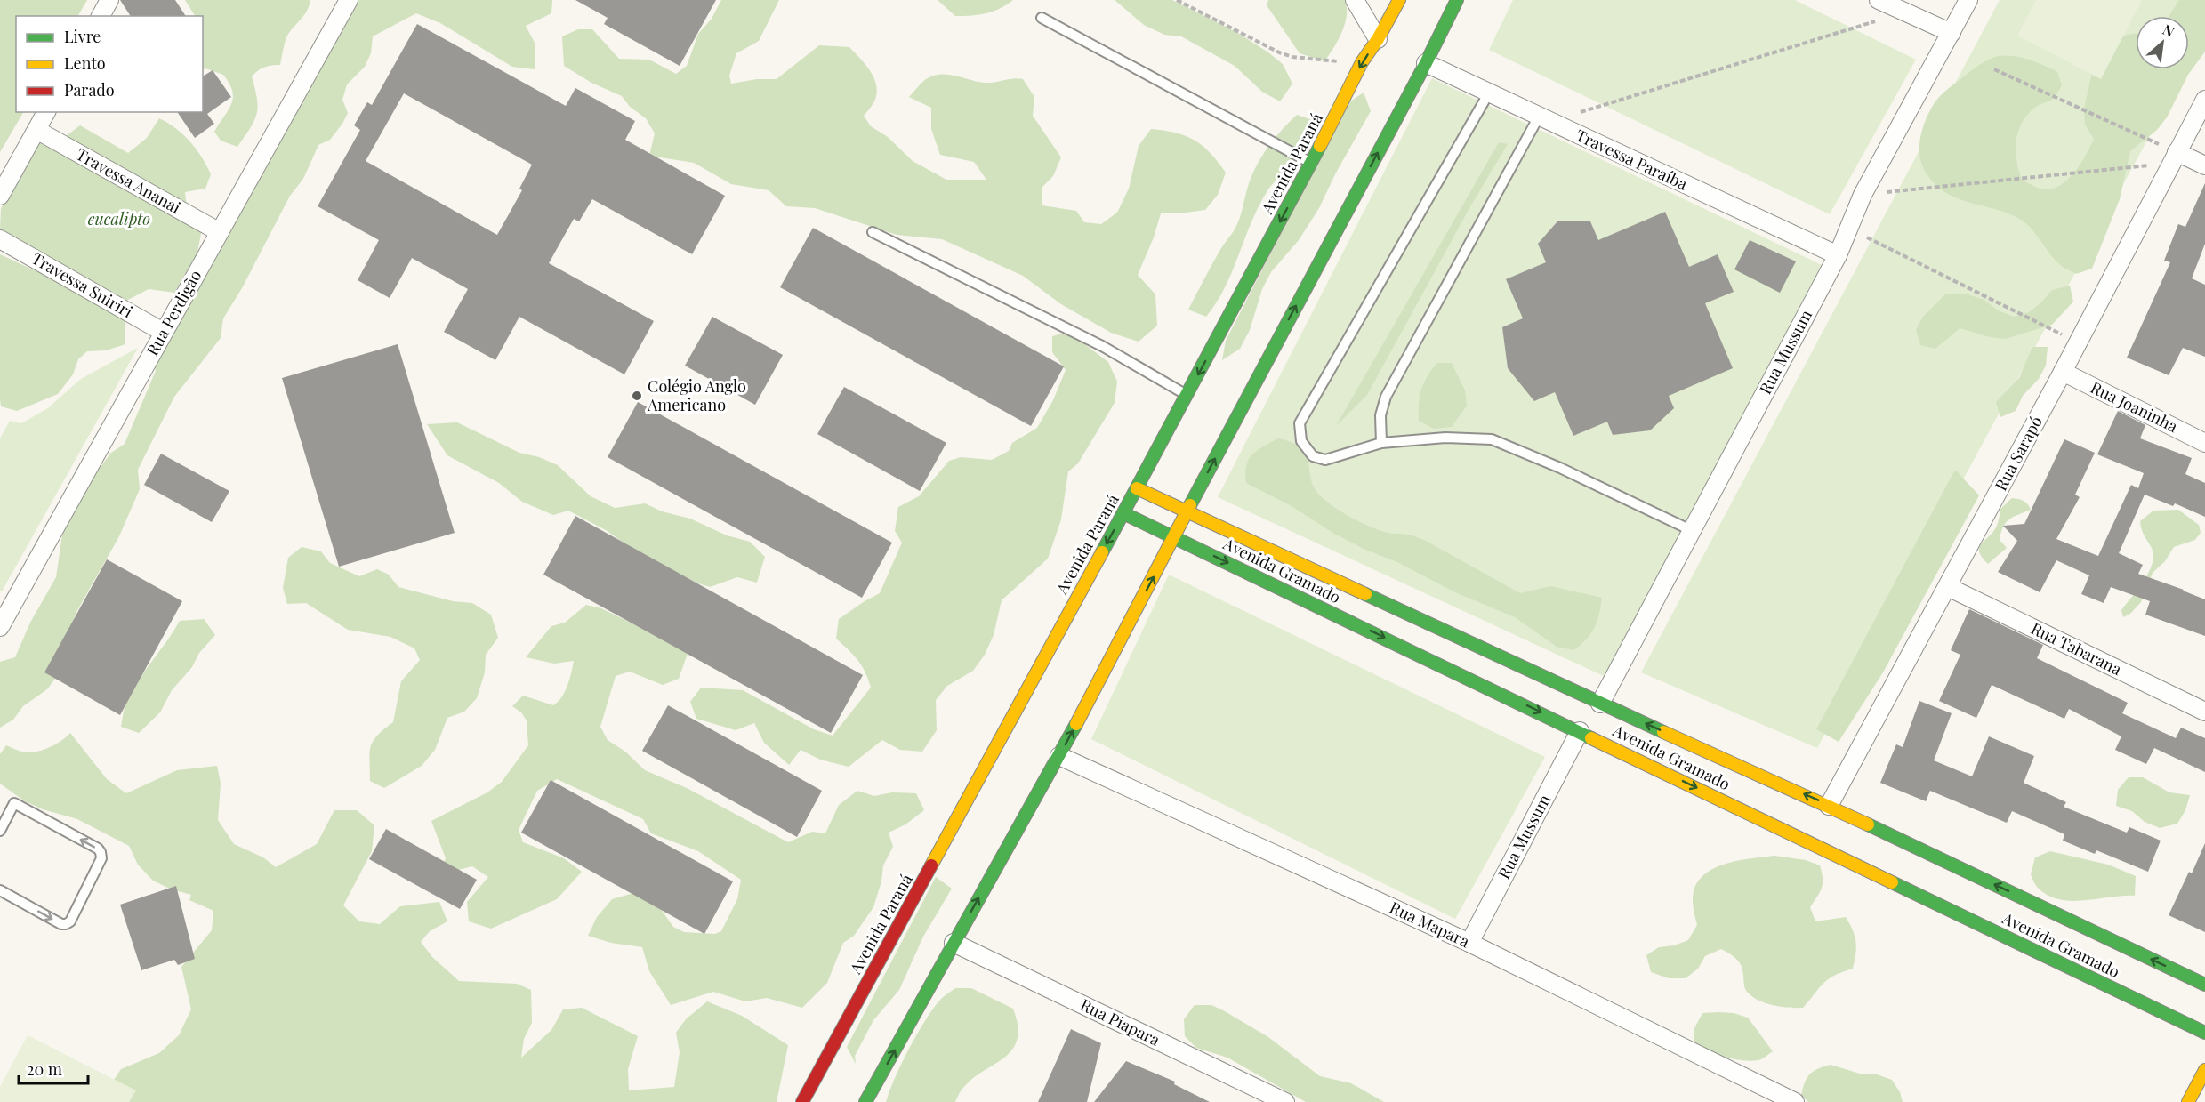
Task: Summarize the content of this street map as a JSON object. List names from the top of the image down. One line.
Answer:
{"streets":{"main road":["Avenida Paraná","Avenida Gramado"],"street":["Travessa Paraíba","Travessa Ananai","Travessa Suiriri","Rua Perdigão","Rua Mussum","Rua Joaninha","Rua Sarapó","Rua Tabarana","Rua Mapara","Rua Piapara"]},"crossings":[["Travessa Paraíba","Rua Mussum"],["Avenida Paraná","Avenida Gramado"],["Travessa Ananai","Rua Perdigão"],["Travessa Suiriri","Rua Perdigão"],["Rua Mussum","Avenida Gramado"],["Rua Mussum","Rua Mapara"],["Rua Joaninha","Rua Sarapó"],["Rua Sarapó","Avenida Gramado"],["Rua Sarapó","Rua Tabarana"]],"parks":["eucalipto"],"places":["Colégio Anglo Americano"],"legend":["Livre","Lento","Parado"],"scale_bar":"20 m","north":"top right"}
